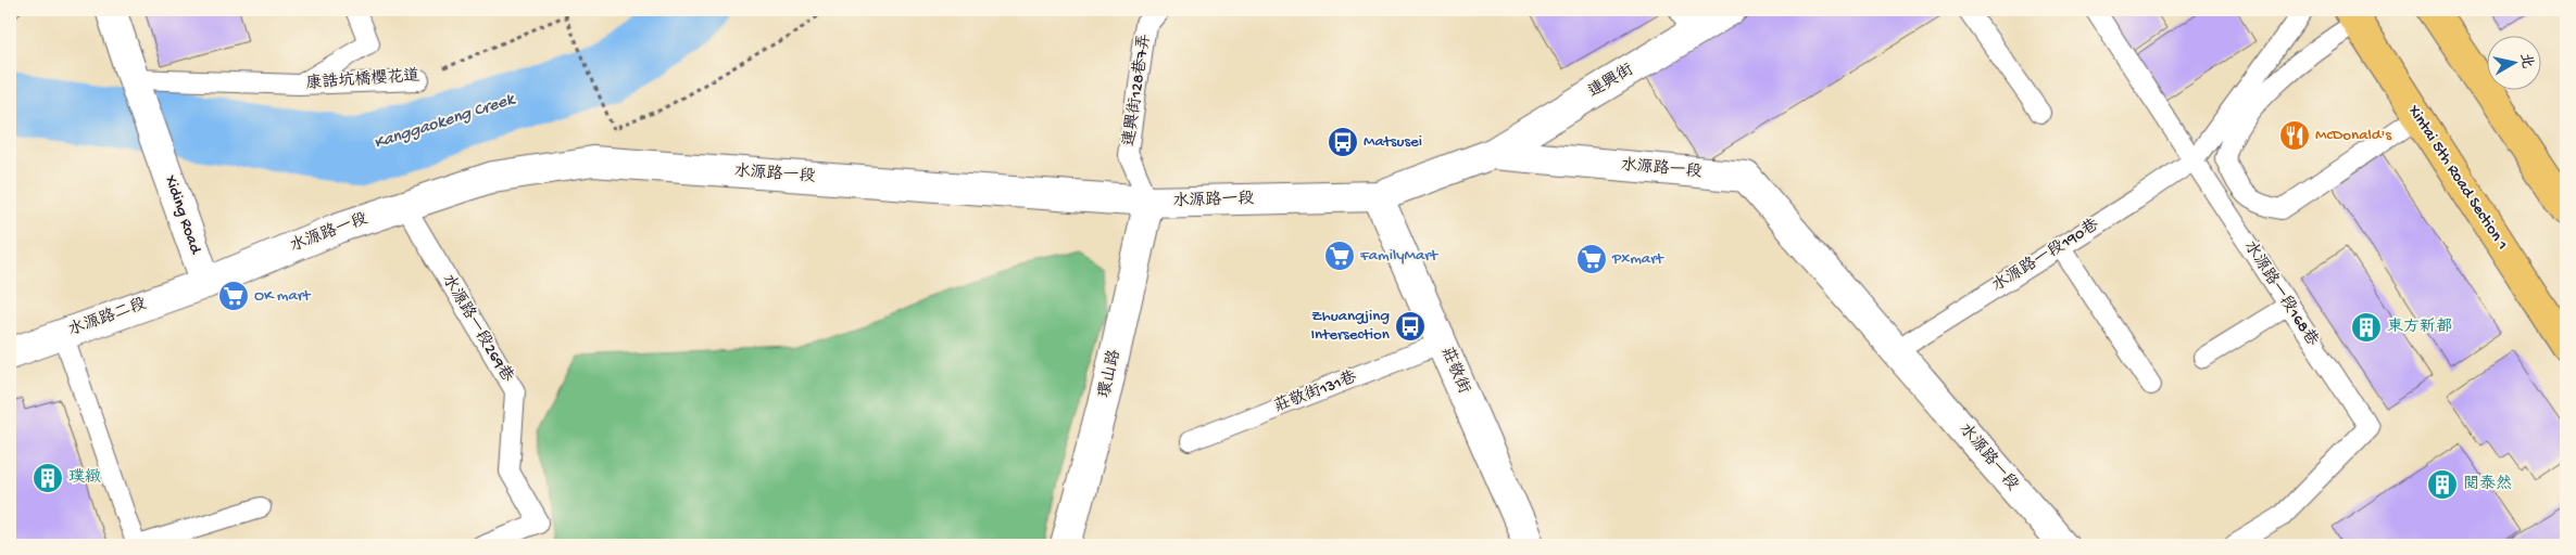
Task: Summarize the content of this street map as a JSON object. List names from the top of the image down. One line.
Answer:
{"streets":{"main road":["Xintai 5th Road Section 1"],"street":["連興街","水源路一段","Xiding Road","水源路二段","莊敬街","環山路"],"lane":["康誥坑橋櫻花道","連興街128巷7弄","水源路一段190巷","水源路一段168巷","水源路一段269巷","莊敬街131巷"]},"crossings":[["康誥坑橋櫻花道","Xiding Road"],["連興街","水源路一段"],["連興街128巷7弄","水源路一段"],["連興街128巷7弄","環山路"],["水源路一段","Xiding Road"],["水源路一段","水源路一段190巷"],["水源路一段","水源路二段"],["水源路一段","水源路一段269巷"],["水源路一段","莊敬街"],["水源路一段","環山路"],["Xiding Road","水源路二段"],["水源路一段190巷","水源路一段168巷"],["莊敬街","莊敬街131巷"]],"water":["Kanggaokeng Creek"],"places":{"restaurant":["McDonald's"],"bus stop":["Matsusei","Zhuangjing Intersection"],"supermarket":["FamilyMart","Pxmart","OK mart"],"building":["東方新都","璞緻","閱泰然"]},"north":"right"}
